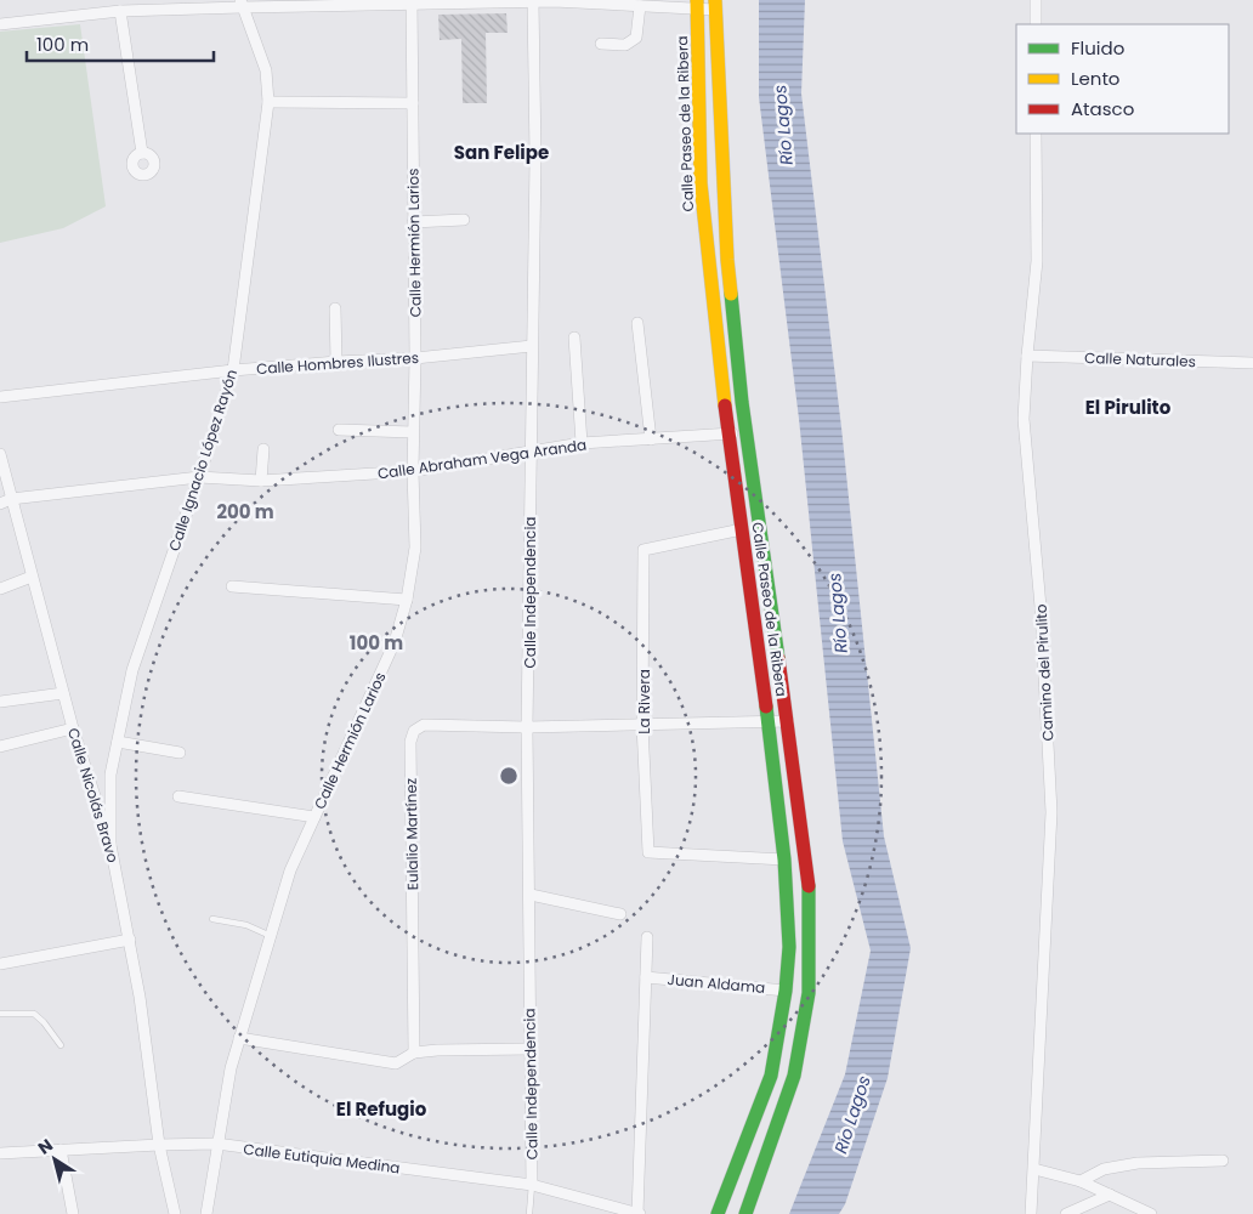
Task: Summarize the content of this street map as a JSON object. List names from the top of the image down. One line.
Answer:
{"streets":{"street":["Calle Paseo de la Ribera","Calle Hermión Larios","Calle Naturales","Calle Hombres Ilustres","Calle Abraham Vega Aranda","Calle Ignacio López Rayón","Calle Independencia","Camino del Pirulito","La Rivera","Calle Nicolás Bravo","Eulalio Martínez","Juan Aldama","Calle Eutiquia Medina"]},"crossings":[["Calle Paseo de la Ribera","Calle Abraham Vega Aranda"],["Calle Paseo de la Ribera","La Rivera"],["Calle Paseo de la Ribera","Juan Aldama"],["Calle Hermión Larios","Calle Hombres Ilustres"],["Calle Hermión Larios","Calle Abraham Vega Aranda"],["Calle Hermión Larios","Calle Eutiquia Medina"],["Calle Naturales","Camino del Pirulito"],["Calle Hombres Ilustres","Calle Ignacio López Rayón"],["Calle Hombres Ilustres","Calle Independencia"],["Calle Abraham Vega Aranda","Calle Ignacio López Rayón"],["Calle Abraham Vega Aranda","Calle Independencia"],["Calle Abraham Vega Aranda","Calle Nicolás Bravo"],["Calle Ignacio López Rayón","Calle Nicolás Bravo"],["Calle Independencia","Eulalio Martínez"],["Calle Independencia","Calle Eutiquia Medina"],["Calle Nicolás Bravo","Calle Eutiquia Medina"]],"districts":["San Felipe","El Pirulito","El Refugio"],"water":["Río Lagos"],"legend":["Fluido","Lento","Atasco"],"scale_bar":"100 m","north":"top left","rings":["200 m","100 m"]}
